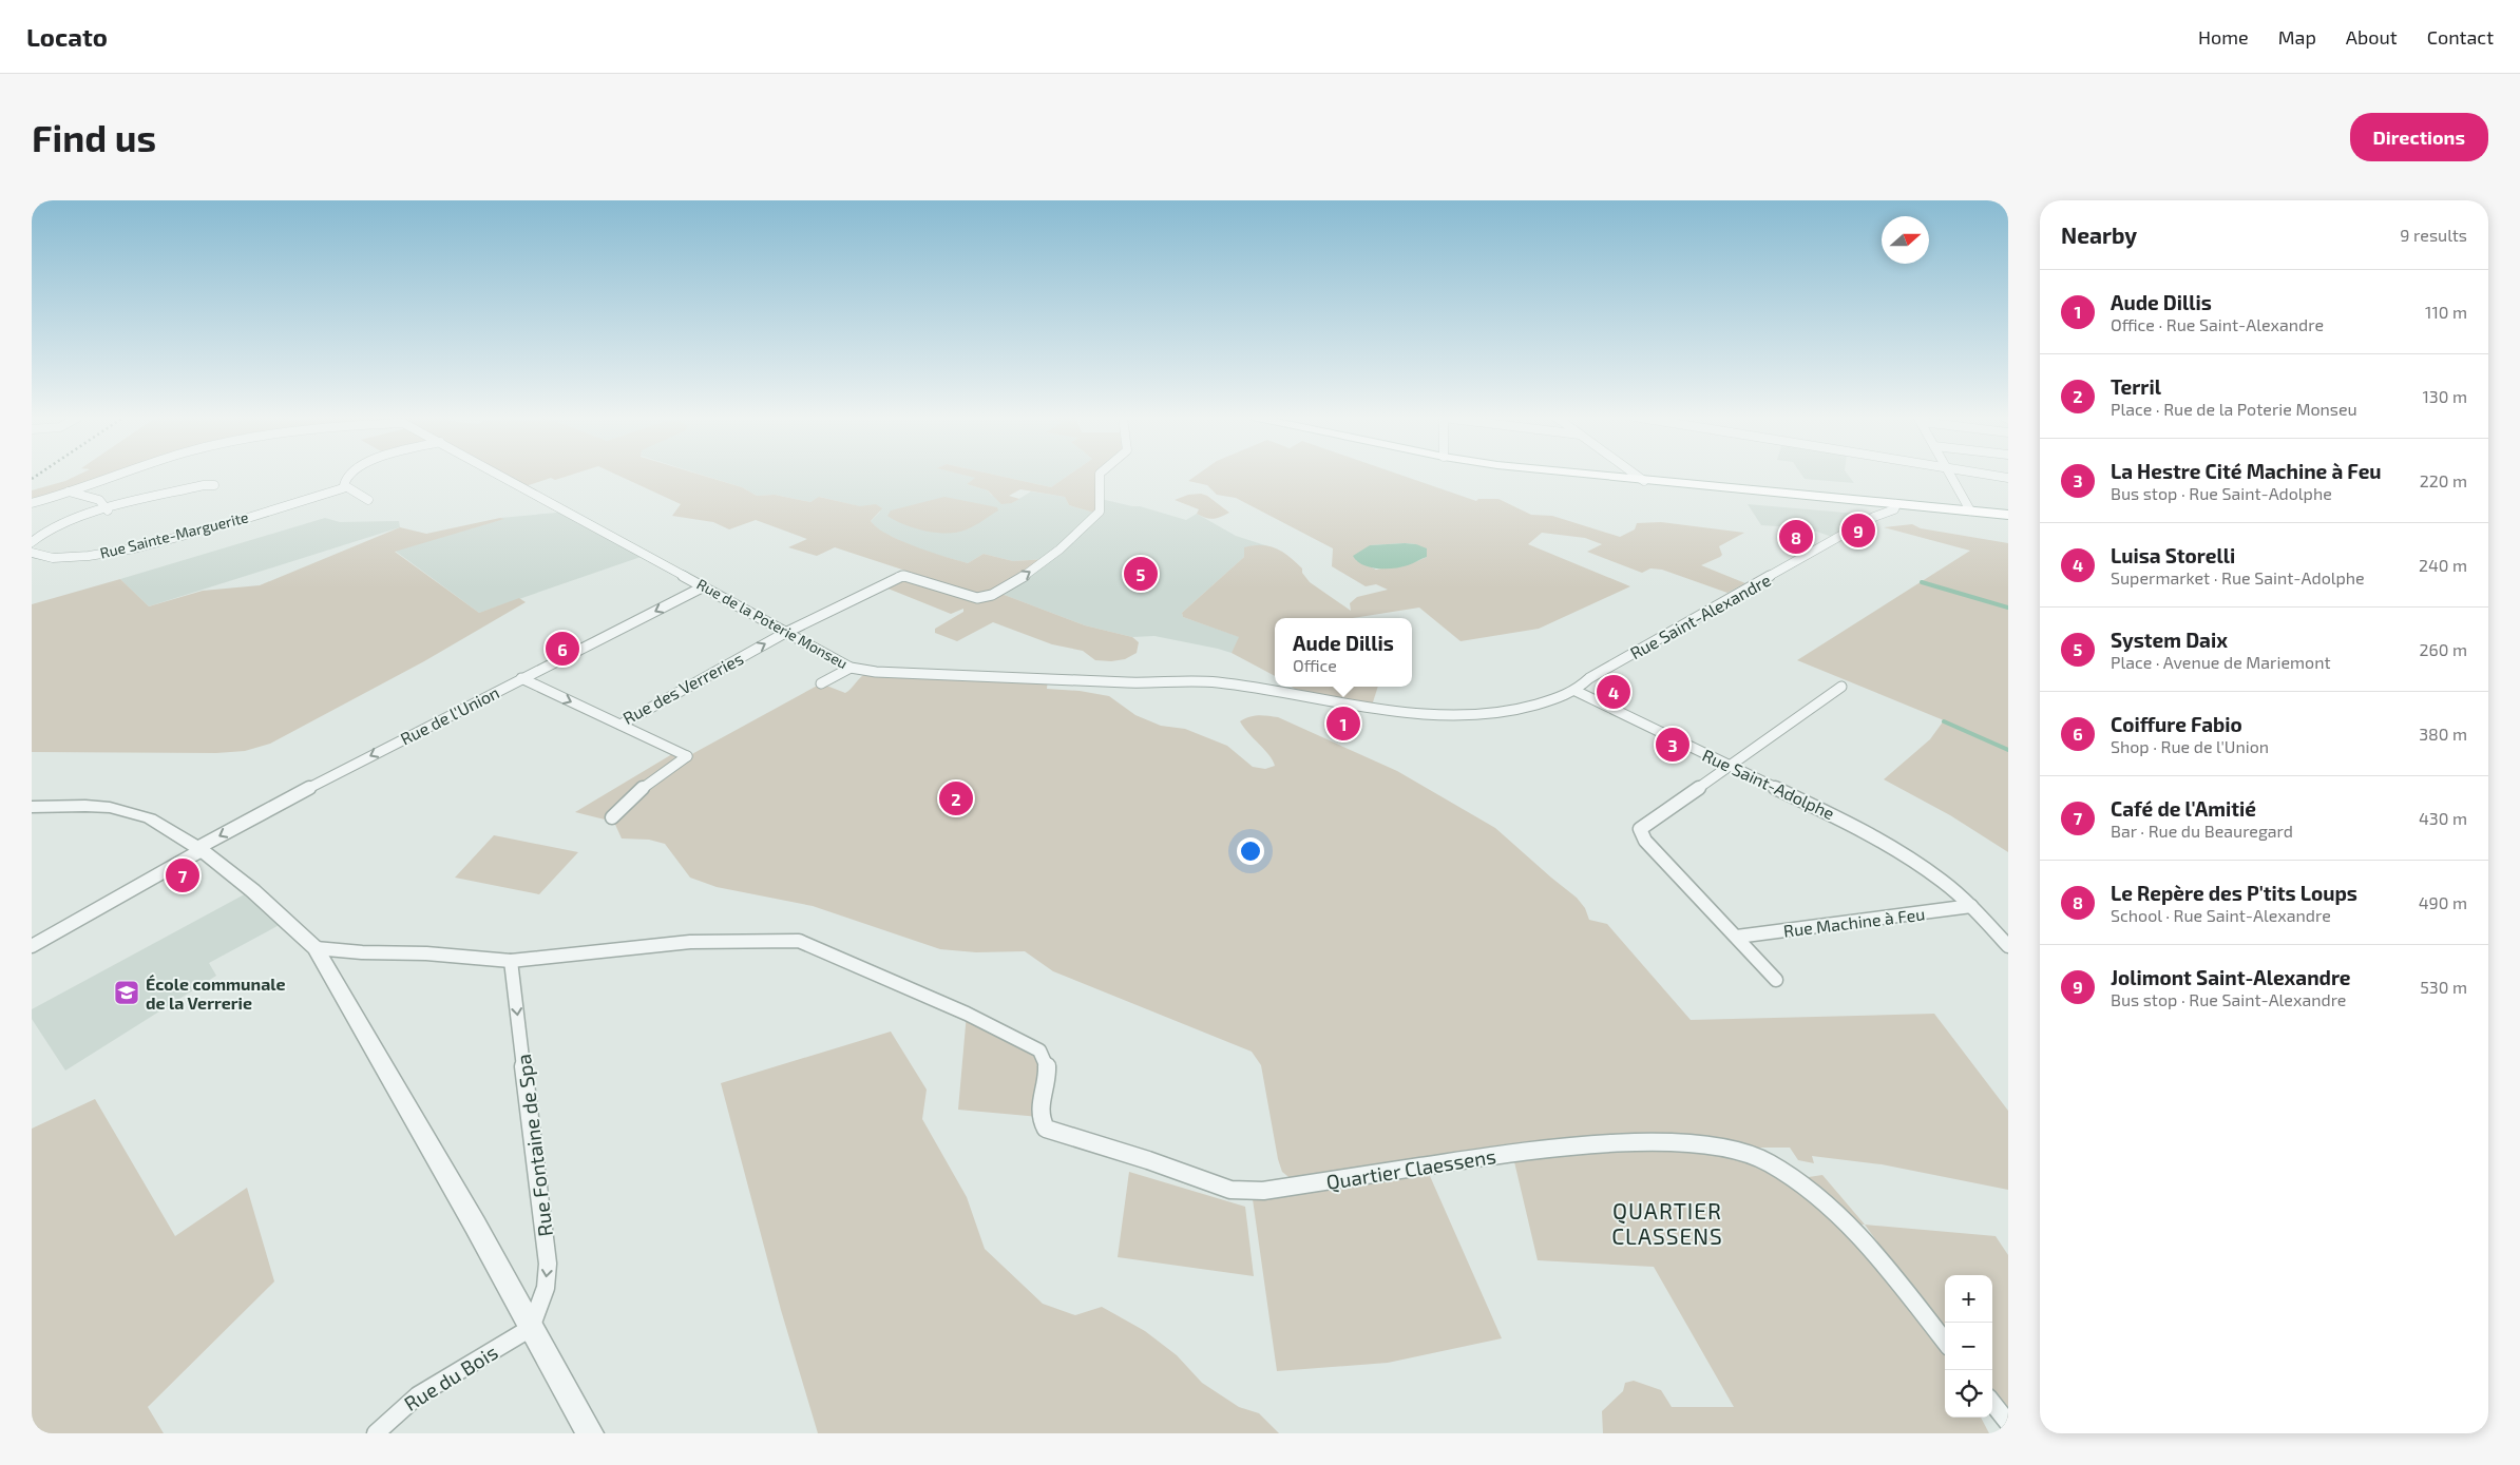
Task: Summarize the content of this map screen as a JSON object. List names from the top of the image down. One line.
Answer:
{"streets":{"street":["Rue Sainte-Marguerite","Rue Saint-Alexandre","Rue de la Poterie Monseu","Rue des Verreries","Rue de l'Union","Rue Saint-Adolphe","Rue Machine à Feu","Rue Fontaine de Spa","Quartier Claessens","Rue du Bois"]},"crossings":[["Rue Saint-Alexandre","Rue de la Poterie Monseu"],["Rue Saint-Alexandre","Rue Saint-Adolphe"],["Rue de la Poterie Monseu","Rue des Verreries"],["Rue de la Poterie Monseu","Rue de l'Union"],["Rue des Verreries","Rue de l'Union"],["Rue Saint-Adolphe","Rue Machine à Feu"],["Rue Fontaine de Spa","Quartier Claessens"],["Rue Fontaine de Spa","Rue du Bois"]],"one_way":["Rue des Verreries","Rue de l'Union","Rue Fontaine de Spa"],"districts":["QUARTIER CLASSENS"],"places":{"school or university":["École communale de la Verrerie"]},"north":"right","page":{"header":"Locato","nav":["Home","Map","About","Contact"],"buttons":"Directions","title":"Find us","heading":["Nearby","9 results"],"list":[{"mark":"1","name":"Aude Dillis","note":"Office · Rue Saint-Alexandre","value":"110 m"},{"mark":"2","name":"Terril","note":"Place · Rue de la Poterie Monseu","value":"130 m"},{"mark":"3","name":"La Hestre Cité Machine à Feu","note":"Bus stop · Rue Saint-Adolphe","value":"220 m"},{"mark":"4","name":"Luisa Storelli","note":"Supermarket · Rue Saint-Adolphe","value":"240 m"},{"mark":"5","name":"System Daix","note":"Place · Avenue de Mariemont","value":"260 m"},{"mark":"6","name":"Coiffure Fabio","note":"Shop · Rue de l'Union","value":"380 m"},{"mark":"7","name":"Café de l'Amitié","note":"Bar · Rue du Beauregard","value":"430 m"},{"mark":"8","name":"Le Repère des P'tits Loups","note":"School · Rue Saint-Alexandre","value":"490 m"},{"mark":"9","name":"Jolimont Saint-Alexandre","note":"Bus stop · Rue Saint-Alexandre","value":"530 m"}],"pins":["9","8","5","6","4","1","3","2","7"],"popup":["Aude Dillis","Office"],"map_buttons":["+","−"]}}
